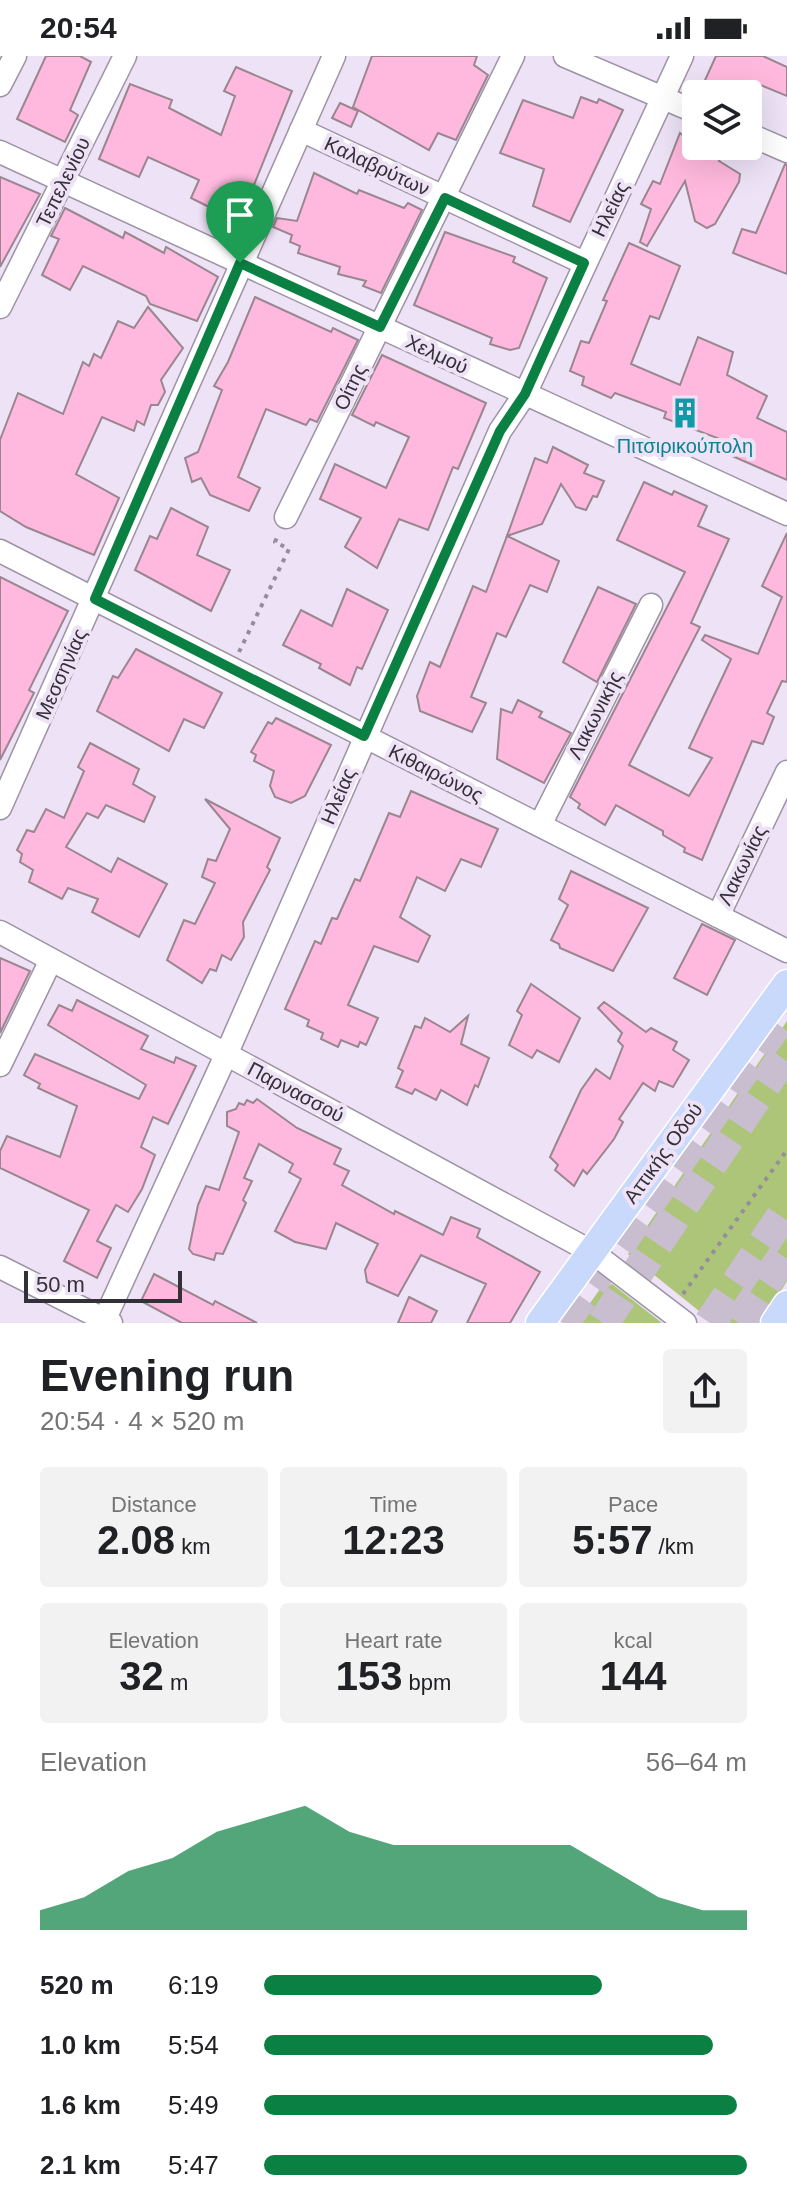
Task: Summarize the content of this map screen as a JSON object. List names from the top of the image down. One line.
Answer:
{"streets":{"main road":["Αττικής Οδού"],"street":["Καλαβρύτων","Τεπελενίου","Ηλείας","Χελμού","Οίτης","Μεσσηνίας","Λακωνικής","Κιθαιρώνος","Λακωνίας","Παρνασσού"]},"crossings":[["Καλαβρύτων","Ηλείας"],["Καλαβρύτων","Οίτης"],["Καλαβρύτων","Μεσσηνίας"],["Τεπελενίου","Χελμού"],["Ηλείας","Χελμού"],["Ηλείας","Κιθαιρώνος"],["Ηλείας","Παρνασσού"],["Χελμού","Οίτης"],["Χελμού","Μεσσηνίας"],["Μεσσηνίας","Κιθαιρώνος"],["Λακωνικής","Κιθαιρώνος"],["Κιθαιρώνος","Λακωνίας"],["Παρνασσού","Αττικής Οδού"]],"places":{"building":["Πιτσιρικούπολη"]},"scale_bar":"50 m","page":{"status":"20:54","scale":"50 m","heading":["Evening run","20:54 · 4 × 520 m"],"stats":[["Distance","2.08 km"],["Time","12:23"],["Pace","5:57 /km"],["Elevation","32 m"],["Heart rate","153 bpm"],["kcal","144"]],"chart":["Elevation","56–64 m"],"list":[{"name":"520 m","note":"6:19"},{"name":"1.0 km","note":"5:54"},{"name":"1.6 km","note":"5:49"},{"name":"2.1 km","note":"5:47"}]}}
